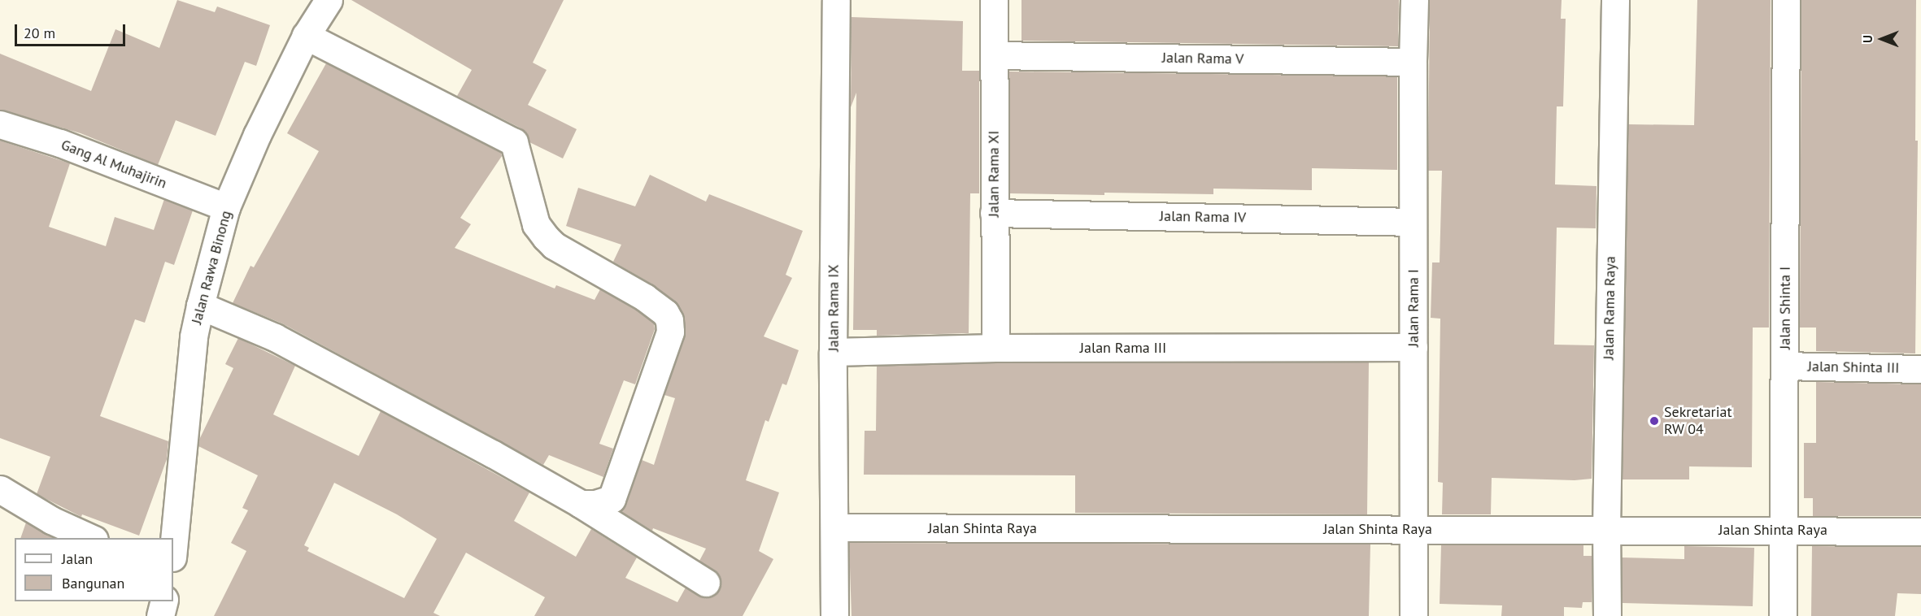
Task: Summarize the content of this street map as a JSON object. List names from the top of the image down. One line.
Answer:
{"streets":{"street":["Jalan Rama V","Gang Al Muhajirin","Jalan Rama XI","Jalan Rama IV","Jalan Rawa Binong","Jalan Rama IX","Jalan Rama I","Jalan Rama Raya","Jalan Shinta I","Jalan Rama III","Jalan Shinta III","Jalan Shinta Raya"]},"crossings":[["Jalan Rama V","Jalan Rama XI"],["Jalan Rama V","Jalan Rama I"],["Gang Al Muhajirin","Jalan Rawa Binong"],["Jalan Rama XI","Jalan Rama IV"],["Jalan Rama XI","Jalan Rama III"],["Jalan Rama IV","Jalan Rama I"],["Jalan Rama IX","Jalan Rama III"],["Jalan Rama IX","Jalan Shinta Raya"],["Jalan Rama I","Jalan Rama III"],["Jalan Rama I","Jalan Shinta Raya"],["Jalan Rama Raya","Jalan Shinta Raya"],["Jalan Shinta I","Jalan Shinta III"],["Jalan Shinta I","Jalan Shinta Raya"]],"places":["Sekretariat RW 04"],"legend":["Jalan","Bangunan"],"scale_bar":"20 m","north":"left"}
